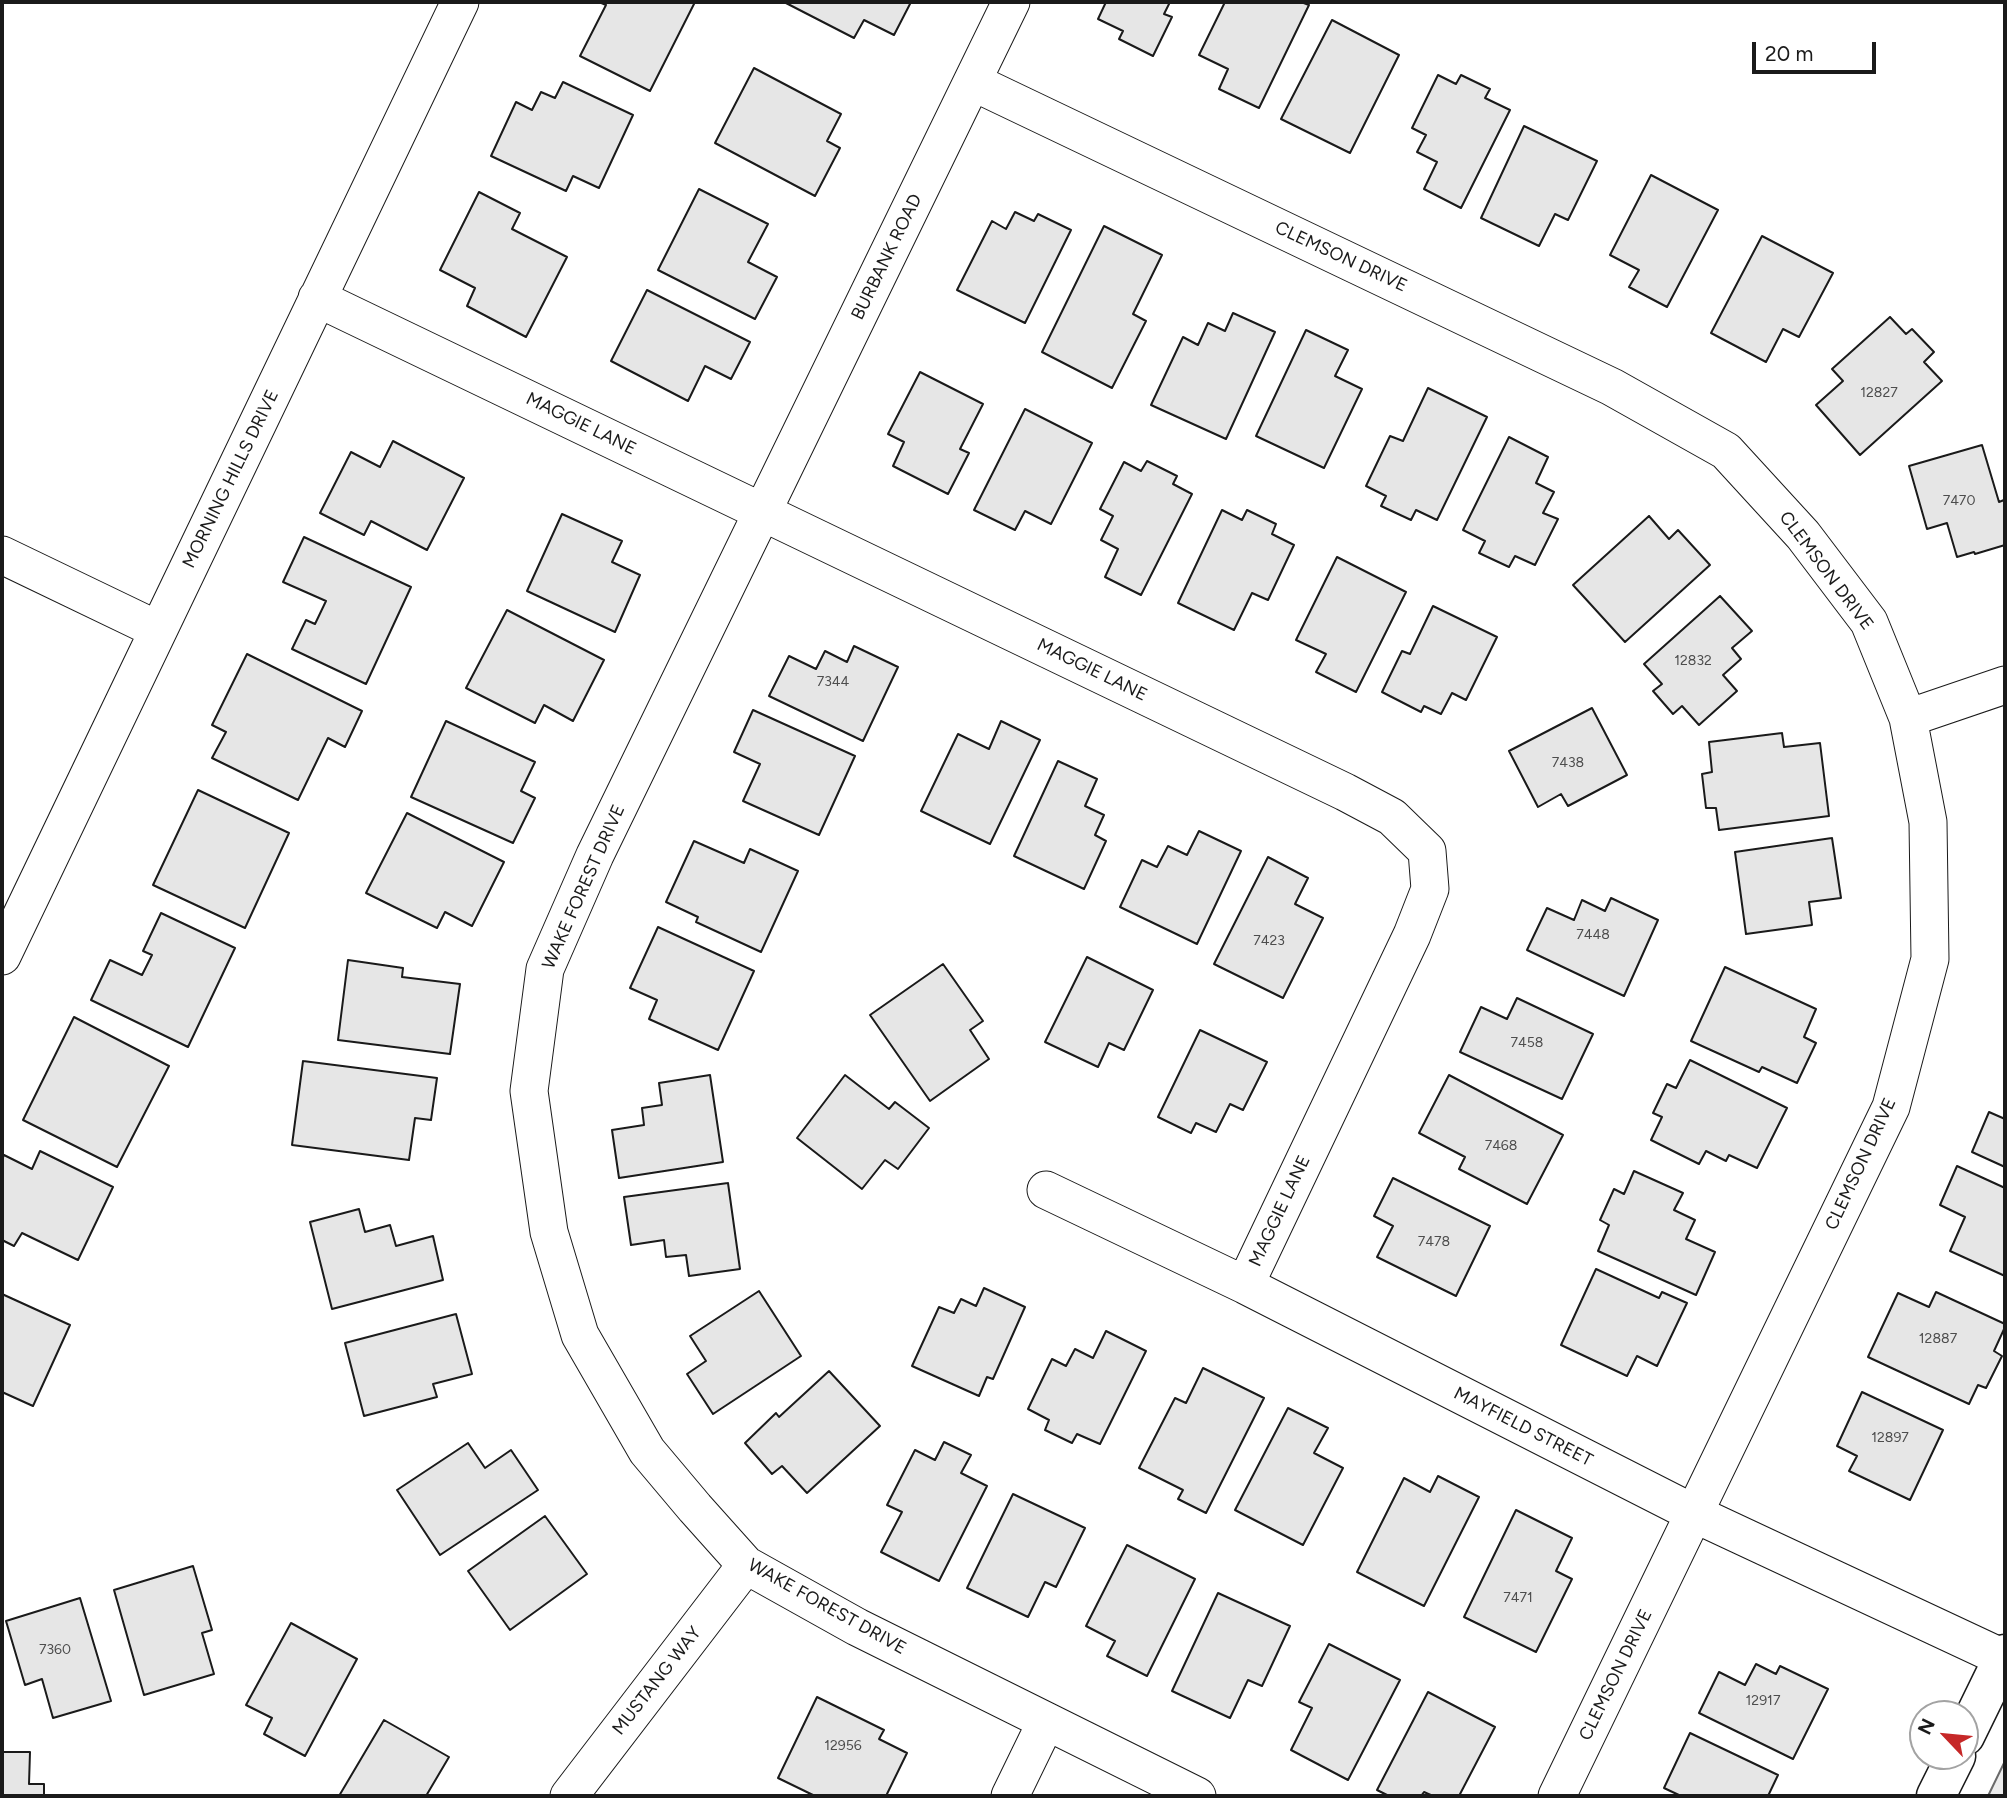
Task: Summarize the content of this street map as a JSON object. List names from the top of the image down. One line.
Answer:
{"streets":{"street":["BURBANK ROAD","CLEMSON DRIVE","MAGGIE LANE","MORNING HILLS DRIVE","WAKE FOREST DRIVE","MAYFIELD STREET","MUSTANG WAY"]},"crossings":[["BURBANK ROAD","CLEMSON DRIVE"],["BURBANK ROAD","MAGGIE LANE"],["BURBANK ROAD","WAKE FOREST DRIVE"],["CLEMSON DRIVE","MAYFIELD STREET"],["MAGGIE LANE","MORNING HILLS DRIVE"],["MAGGIE LANE","WAKE FOREST DRIVE"],["MAGGIE LANE","MAYFIELD STREET"],["WAKE FOREST DRIVE","MUSTANG WAY"]],"house_numbers":["12827","7470","12832","7344","7438","7448","7423","7458","7468","7478","12887","12897","7471","7360","12917","12956"],"scale_bar":"20 m","north":"top left"}
